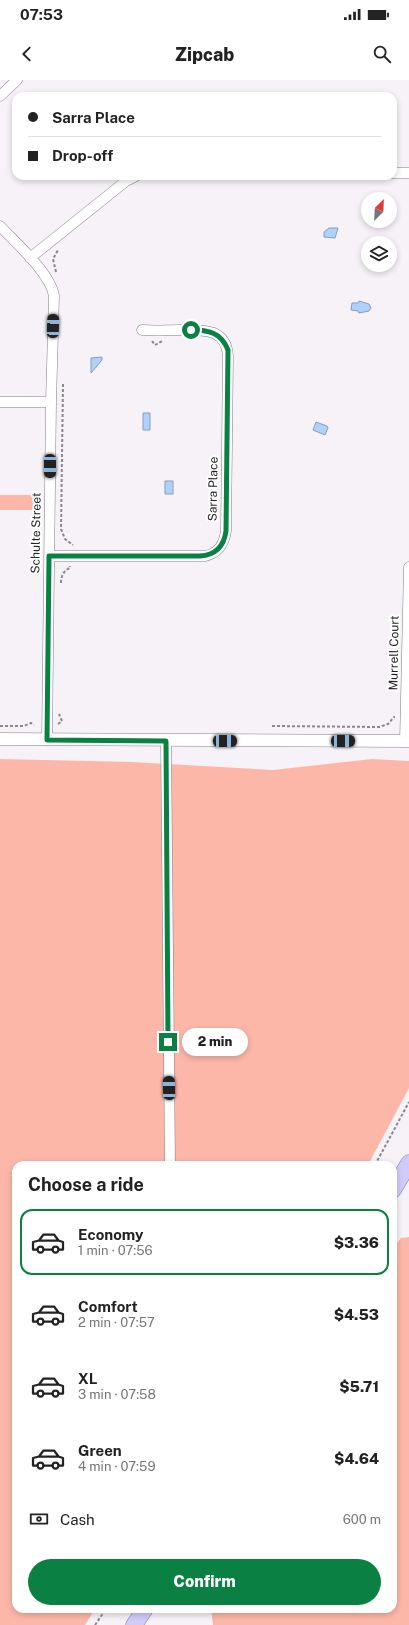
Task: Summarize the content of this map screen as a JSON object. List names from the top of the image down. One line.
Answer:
{"streets":{"street":["Sarra Place","Schulte Street","Murrell Court"]},"crossings":[["Sarra Place","Schulte Street"]],"north":"top right","page":{"status":"07:53","header":"Zipcab","banner":["Sarra Place","Drop-off"],"bubble":"2 min","heading":"Choose a ride","list":[{"name":"Economy","note":"1 min · 07:56","value":"$3.36"},{"name":"Comfort","note":"2 min · 07:57","value":"$4.53"},{"name":"XL","note":"3 min · 07:58","value":"$5.71"},{"name":"Green","note":"4 min · 07:59","value":"$4.64"}],"pay":["Cash","600 m"],"buttons":"Confirm"}}
